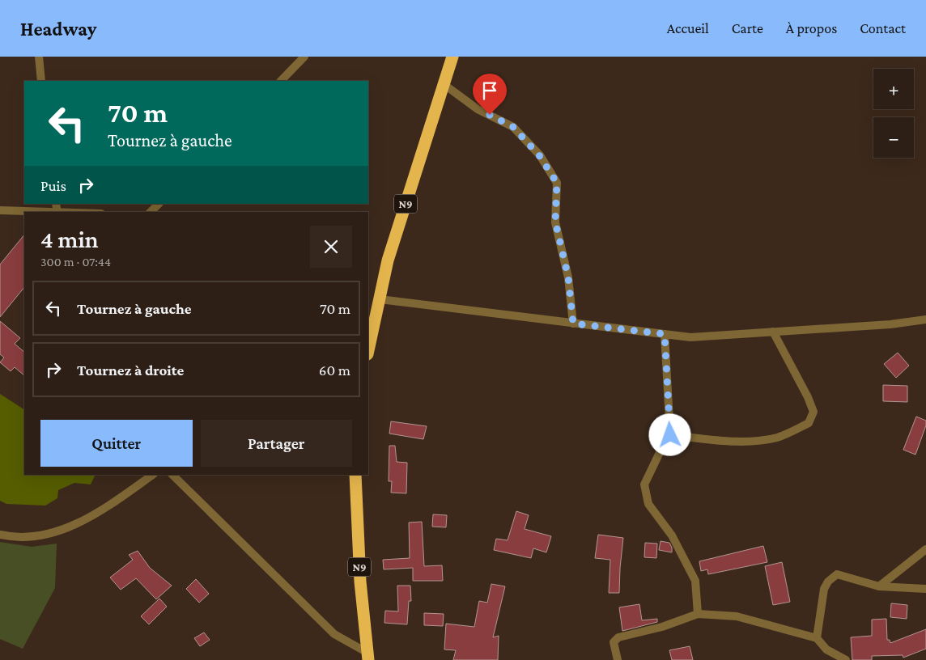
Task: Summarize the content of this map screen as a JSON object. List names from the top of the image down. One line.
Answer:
{"streets":{"highway":["N9"]},"page":{"header":"Headway","nav":["Accueil","Carte","À propos","Contact"],"map_buttons":["+","−"],"turn":["70 m","Tournez à gauche"],"then":"Puis","heading":["4 min","300 m · 07:44"],"list":[{"name":"Tournez à gauche","value":"70 m"},{"name":"Tournez à droite","value":"60 m"}],"buttons":["Quitter","Partager"]}}
